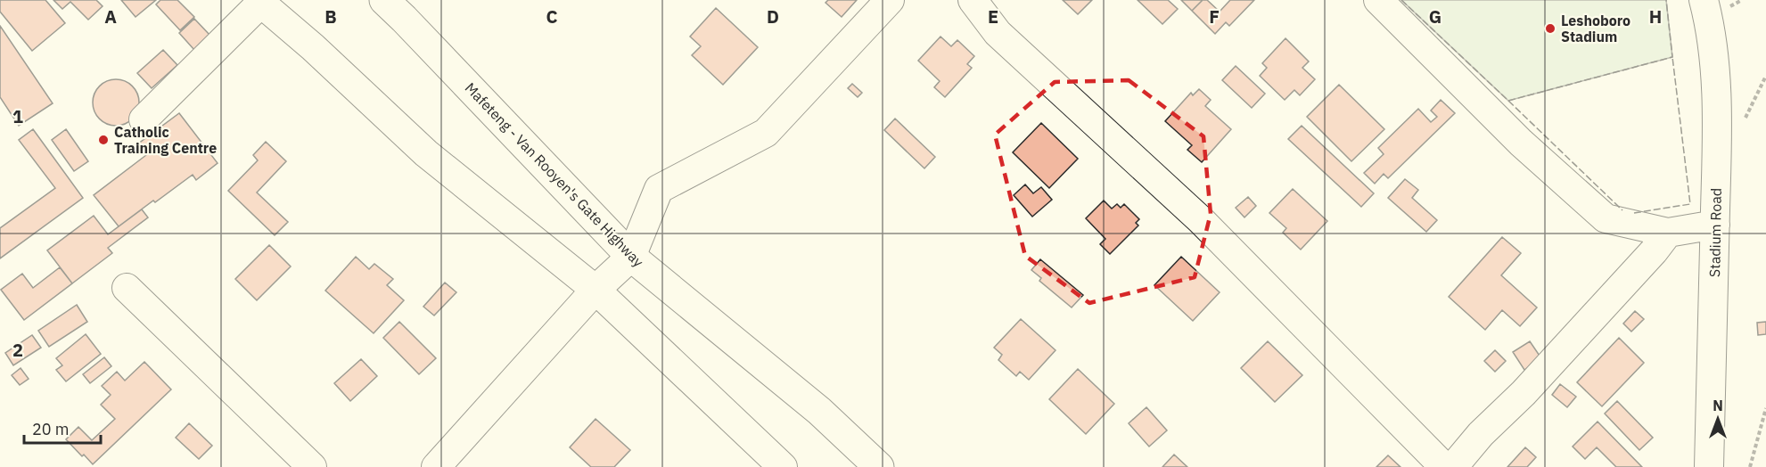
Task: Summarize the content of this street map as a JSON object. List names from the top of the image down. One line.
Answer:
{"streets":{"main road":["Mafeteng - Van Rooyen's Gate Highway"],"street":["Stadium Road"]},"places":["Leshoboro Stadium","Catholic Training Centre"],"scale_bar":"20 m","north":"top","grid":{"columns":["A","B","C","D","E","F","G","H"],"rows":["1","2"]}}
